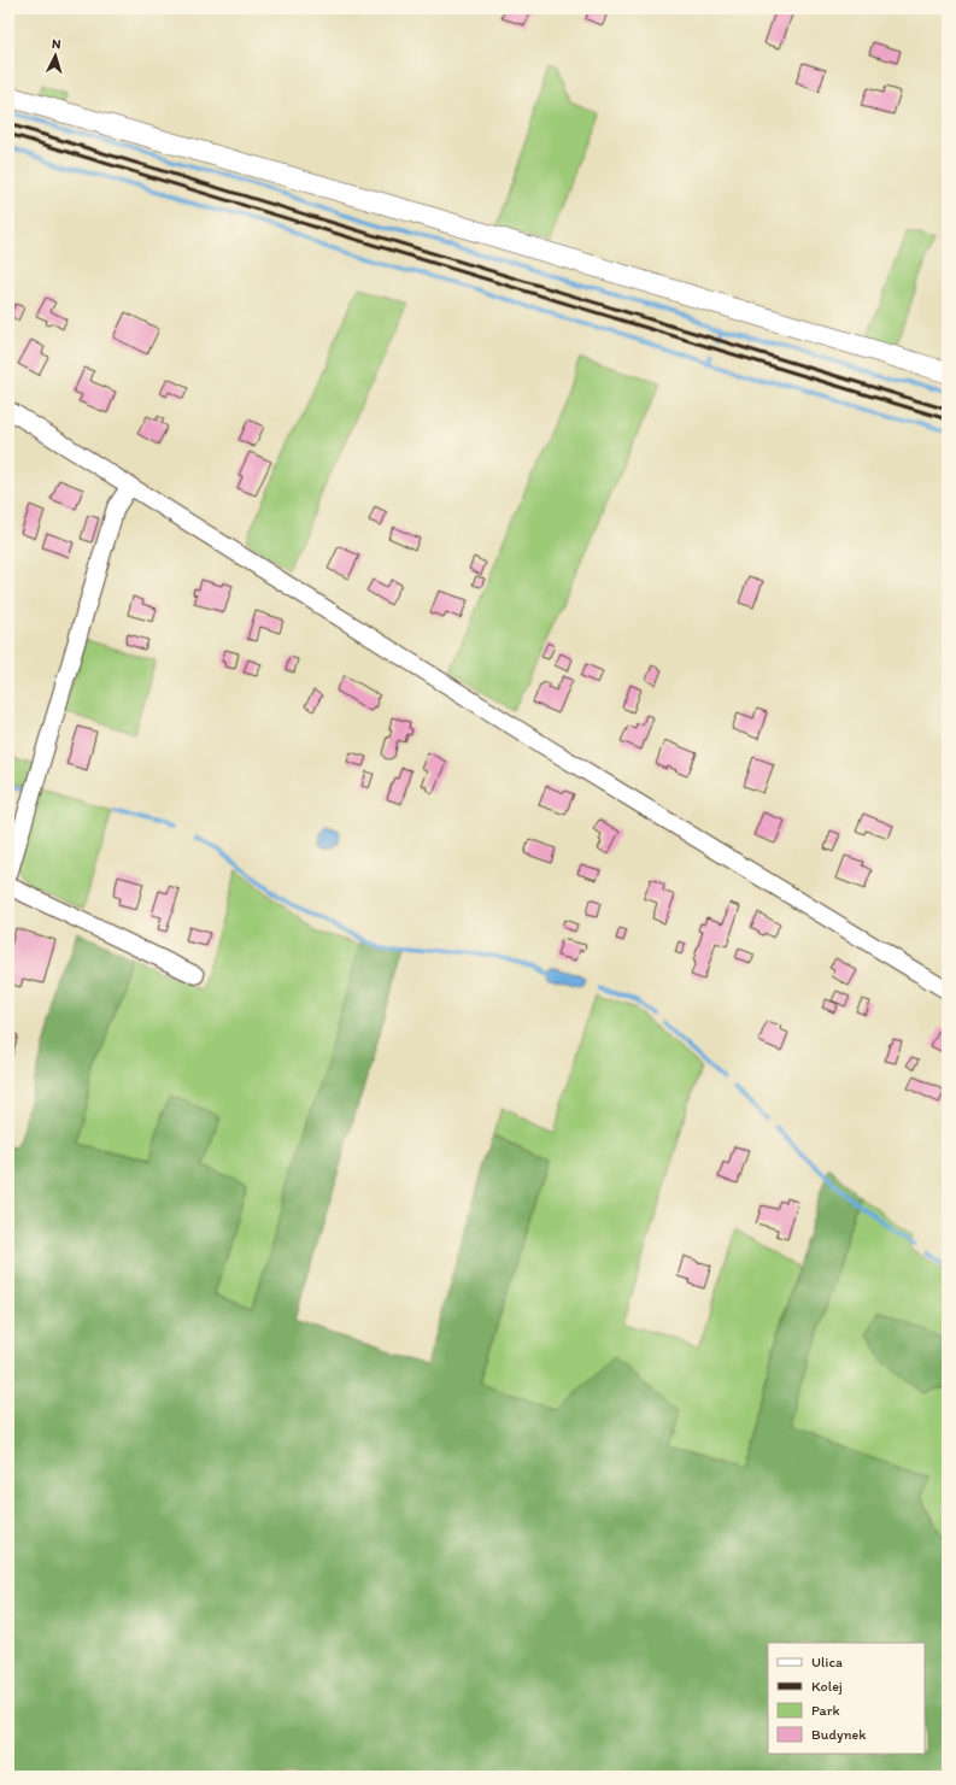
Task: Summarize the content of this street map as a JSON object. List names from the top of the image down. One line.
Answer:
{"legend":["Ulica","Kolej","Park","Budynek"],"north":"top"}
